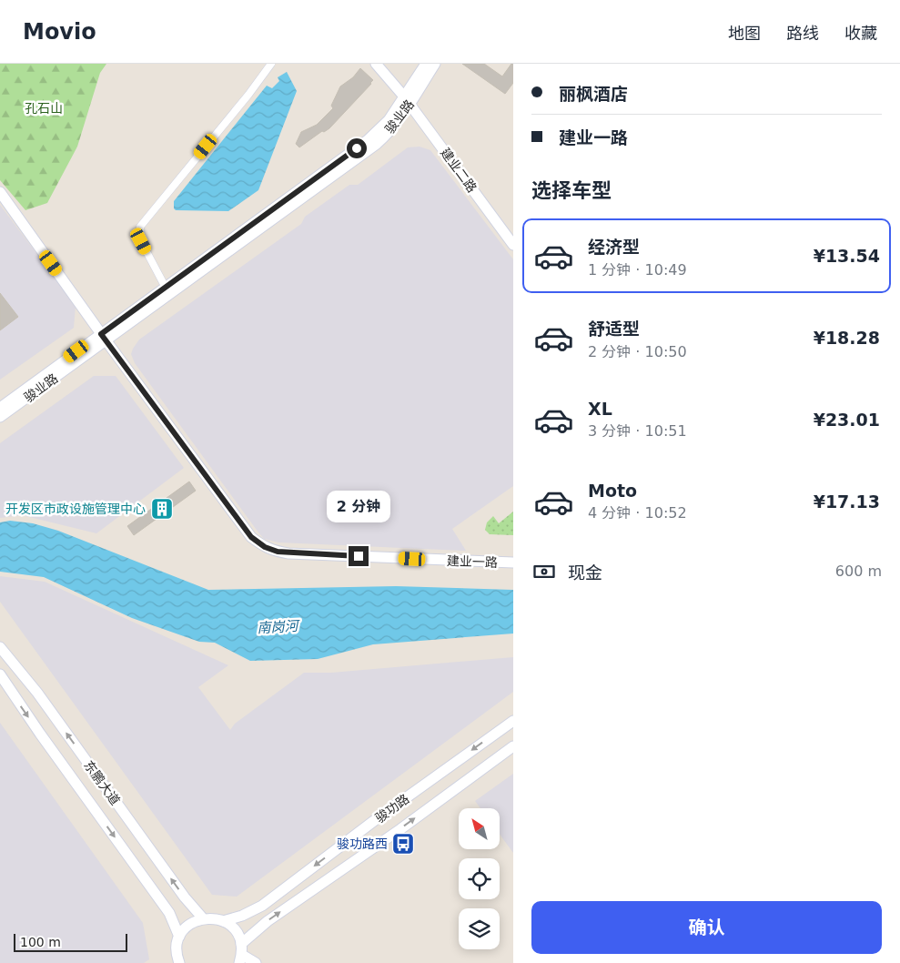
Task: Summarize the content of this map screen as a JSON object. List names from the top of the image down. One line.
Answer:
{"streets":{"street":["骏业路","建业二路","建业一路","东鹏大道","骏功路"]},"crossings":[["骏业路","建业二路"],["骏业路","建业一路"]],"water":["南岗河"],"parks":["孔石山"],"places":{"building":["开发区市政设施管理中心"],"bus stop":["骏功路西"]},"scale_bar":"100 m","north":"top left","page":{"header":"Movio","nav":["地图","路线","收藏"],"banner":["丽枫酒店","建业一路"],"heading":"选择车型","list":[{"name":"经济型","note":"1 分钟 · 10:49","value":"¥13.54"},{"name":"舒适型","note":"2 分钟 · 10:50","value":"¥18.28"},{"name":"XL","note":"3 分钟 · 10:51","value":"¥23.01"},{"name":"Moto","note":"4 分钟 · 10:52","value":"¥17.13"}],"bubble":"2 分钟","pay":["现金","600 m"],"buttons":"确认","scale":"100 m"}}
